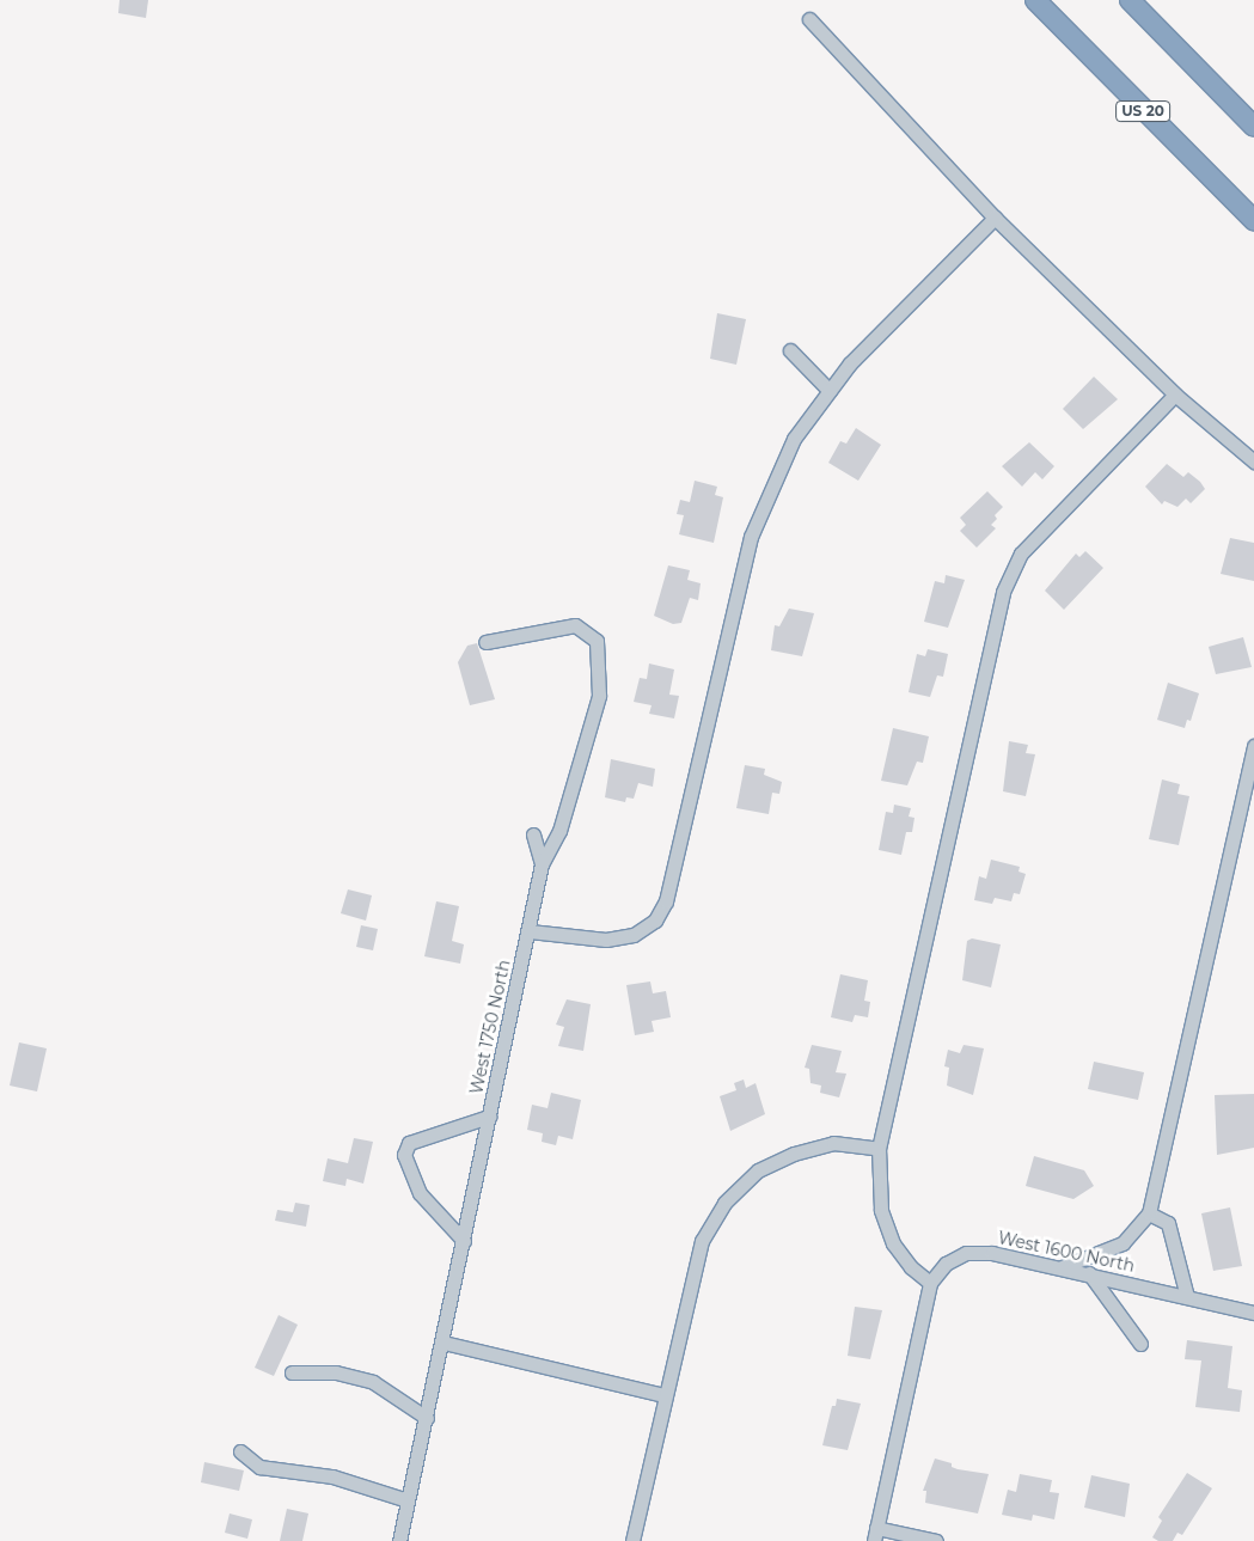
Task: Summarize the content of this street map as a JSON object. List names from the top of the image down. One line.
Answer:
{"streets":{"highway":["US 20"],"street":["West 1750 North","West 1600 North"]}}
